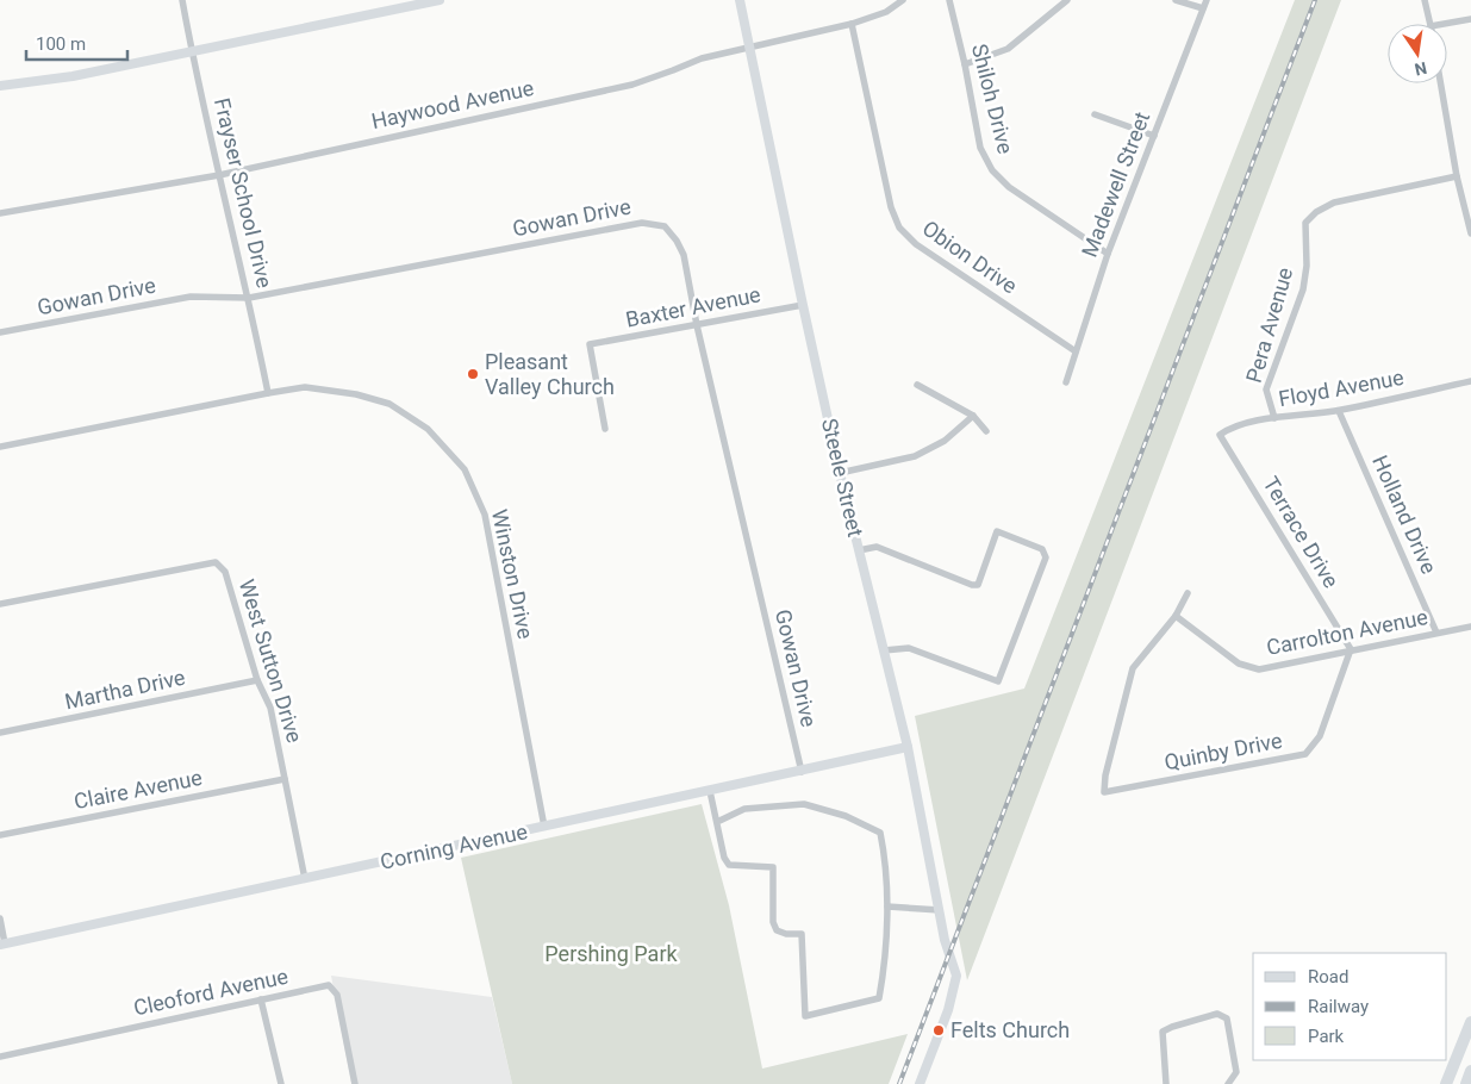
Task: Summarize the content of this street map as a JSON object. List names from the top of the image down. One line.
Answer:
{"streets":{"street":["Shiloh Drive","Haywood Avenue","Madewell Street","Frayser School Drive","Gowan Drive","Obion Drive","Baxter Avenue","Pera Avenue","Floyd Avenue","Steele Street","Holland Drive","Terrace Drive","Winston Drive","Carrolton Avenue","West Sutton Drive","Martha Drive","Quinby Drive","Claire Avenue","Corning Avenue","Cleoford Avenue"]},"crossings":[["Shiloh Drive","Madewell Street"],["Haywood Avenue","Frayser School Drive"],["Haywood Avenue","Obion Drive"],["Haywood Avenue","Steele Street"],["Madewell Street","Obion Drive"],["Frayser School Drive","Gowan Drive"],["Frayser School Drive","Winston Drive"],["Gowan Drive","Baxter Avenue"],["Gowan Drive","Corning Avenue"],["Baxter Avenue","Steele Street"],["Pera Avenue","Floyd Avenue"],["Floyd Avenue","Holland Drive"],["Floyd Avenue","Terrace Drive"],["Steele Street","Corning Avenue"],["Holland Drive","Carrolton Avenue"],["Terrace Drive","Carrolton Avenue"],["Terrace Drive","Quinby Drive"],["Winston Drive","Corning Avenue"],["Carrolton Avenue","Quinby Drive"],["West Sutton Drive","Martha Drive"],["West Sutton Drive","Claire Avenue"],["West Sutton Drive","Corning Avenue"]],"parks":["Pershing Park"],"places":["Pleasant Valley Church","Felts Church"],"legend":["Road","Railway","Park"],"scale_bar":"100 m","north":"bottom"}
